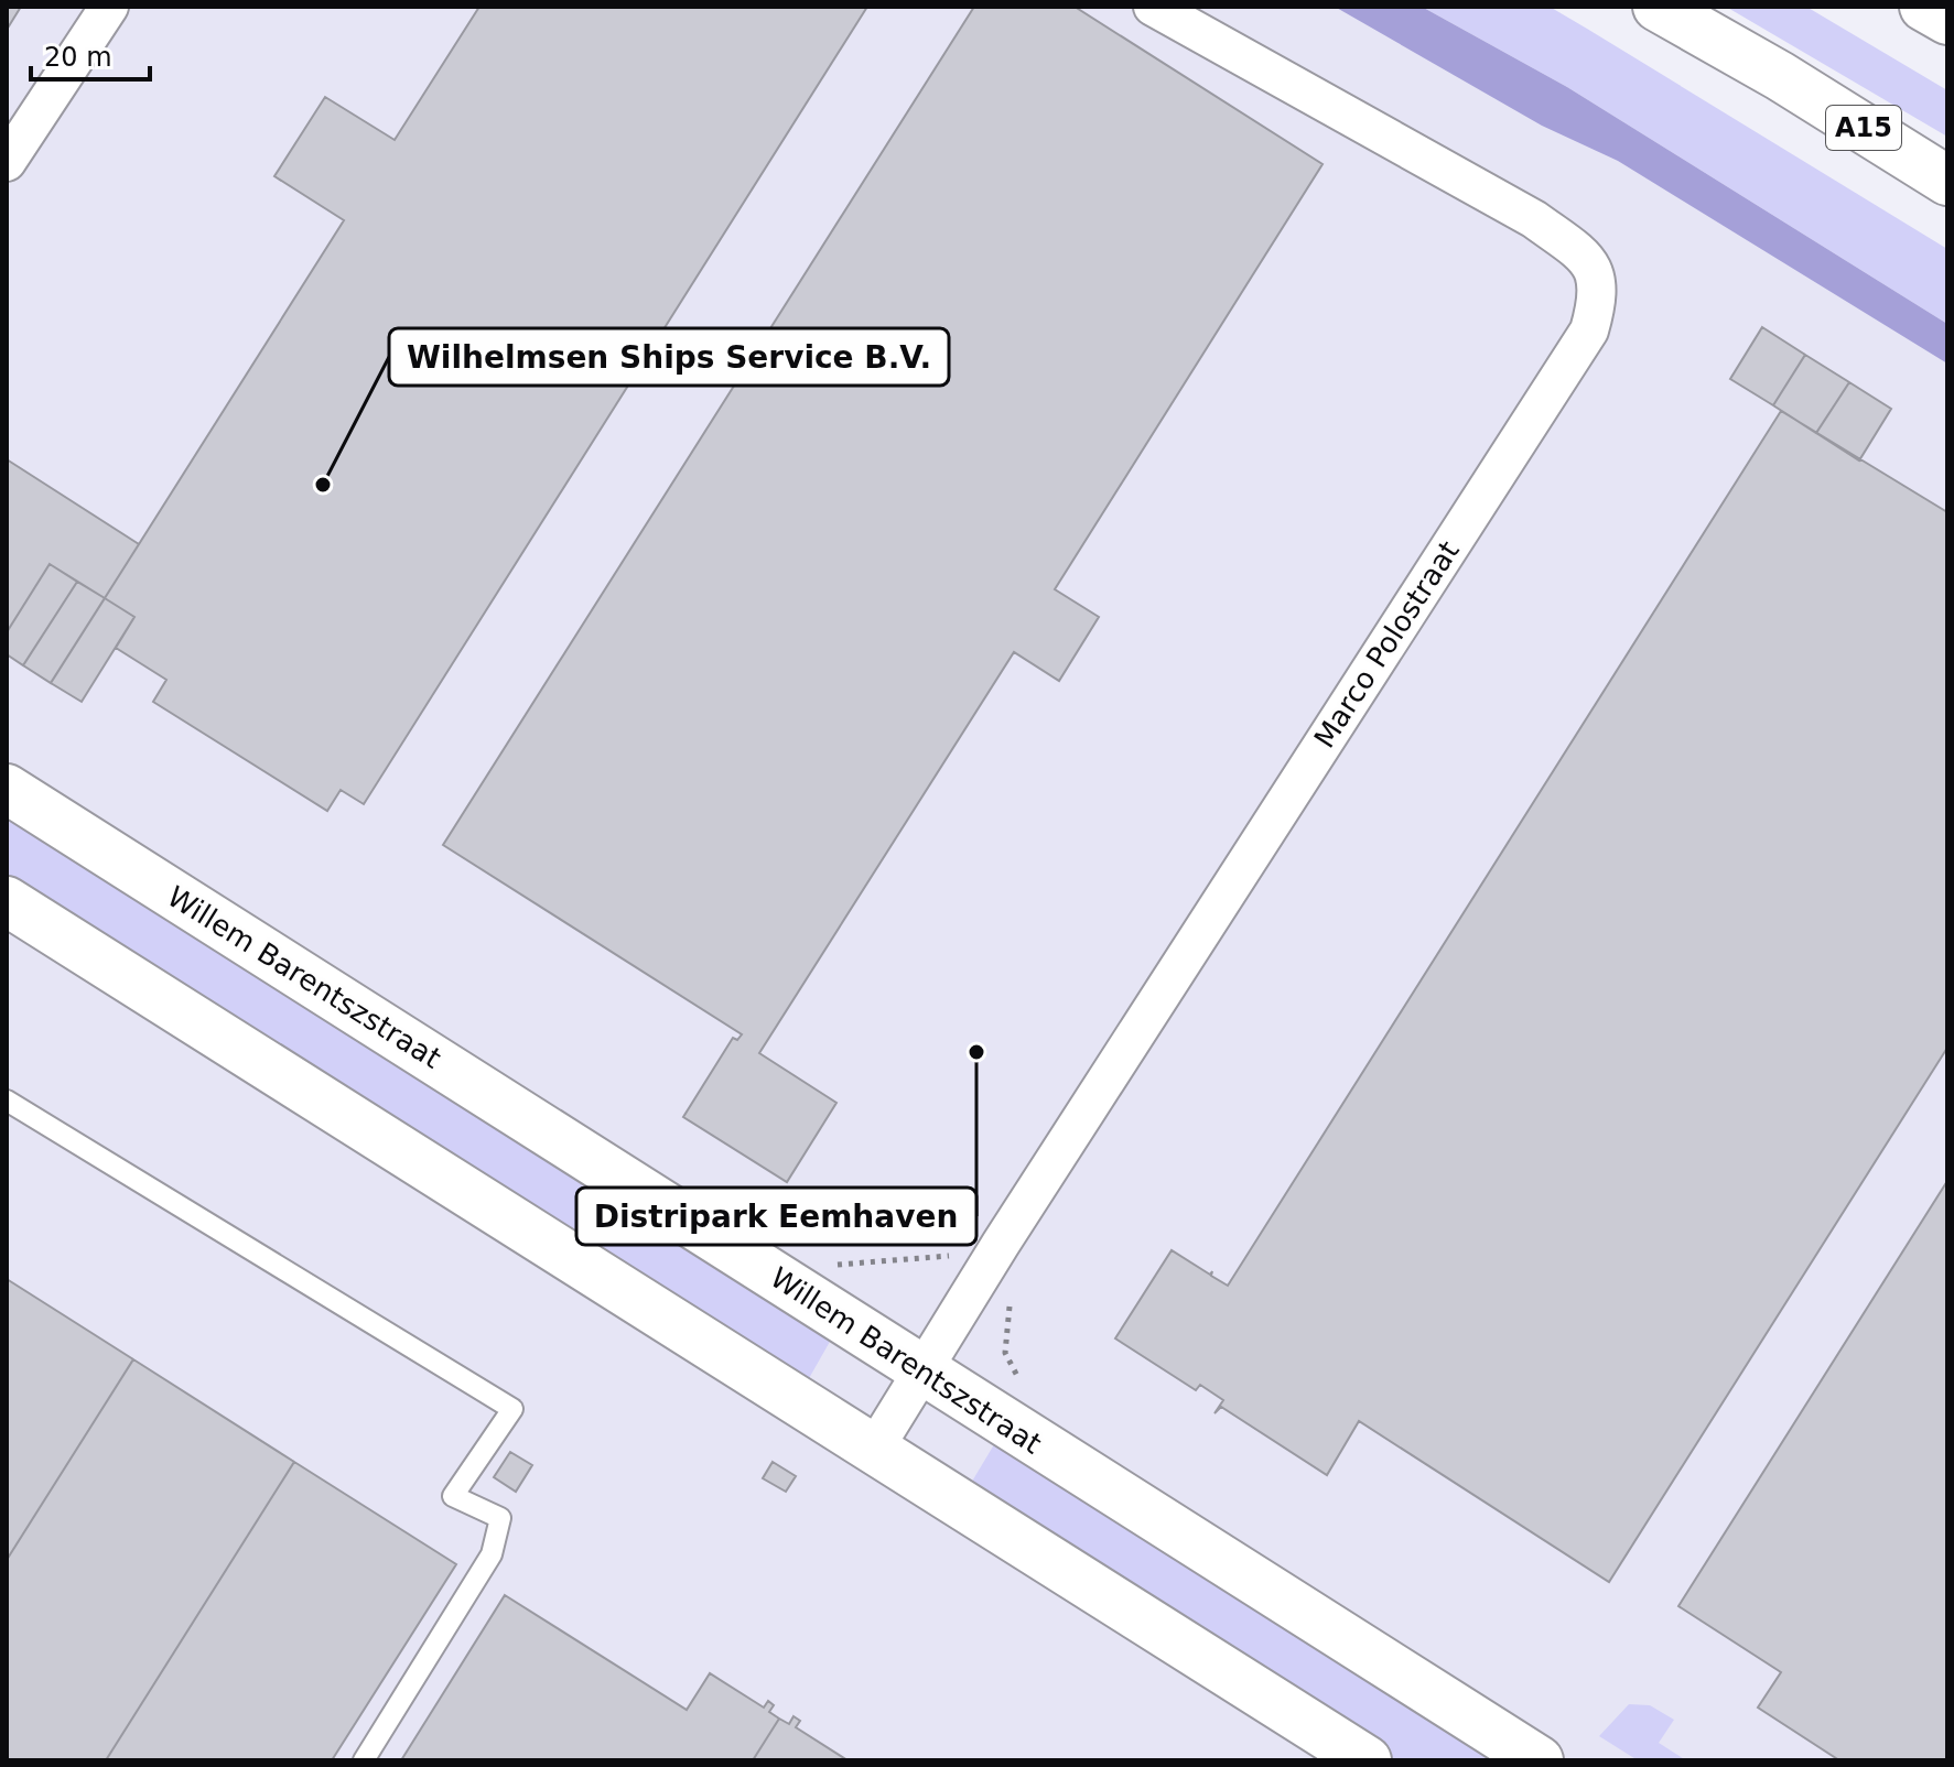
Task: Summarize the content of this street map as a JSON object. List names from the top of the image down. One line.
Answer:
{"streets":{"main road":["A15","Willem Barentszstraat"],"street":["Marco Polostraat"]},"crossings":[["Marco Polostraat","Willem Barentszstraat"]],"places":["Wilhelmsen Ships Service B.V.","Distripark Eemhaven"],"scale_bar":"20 m"}
